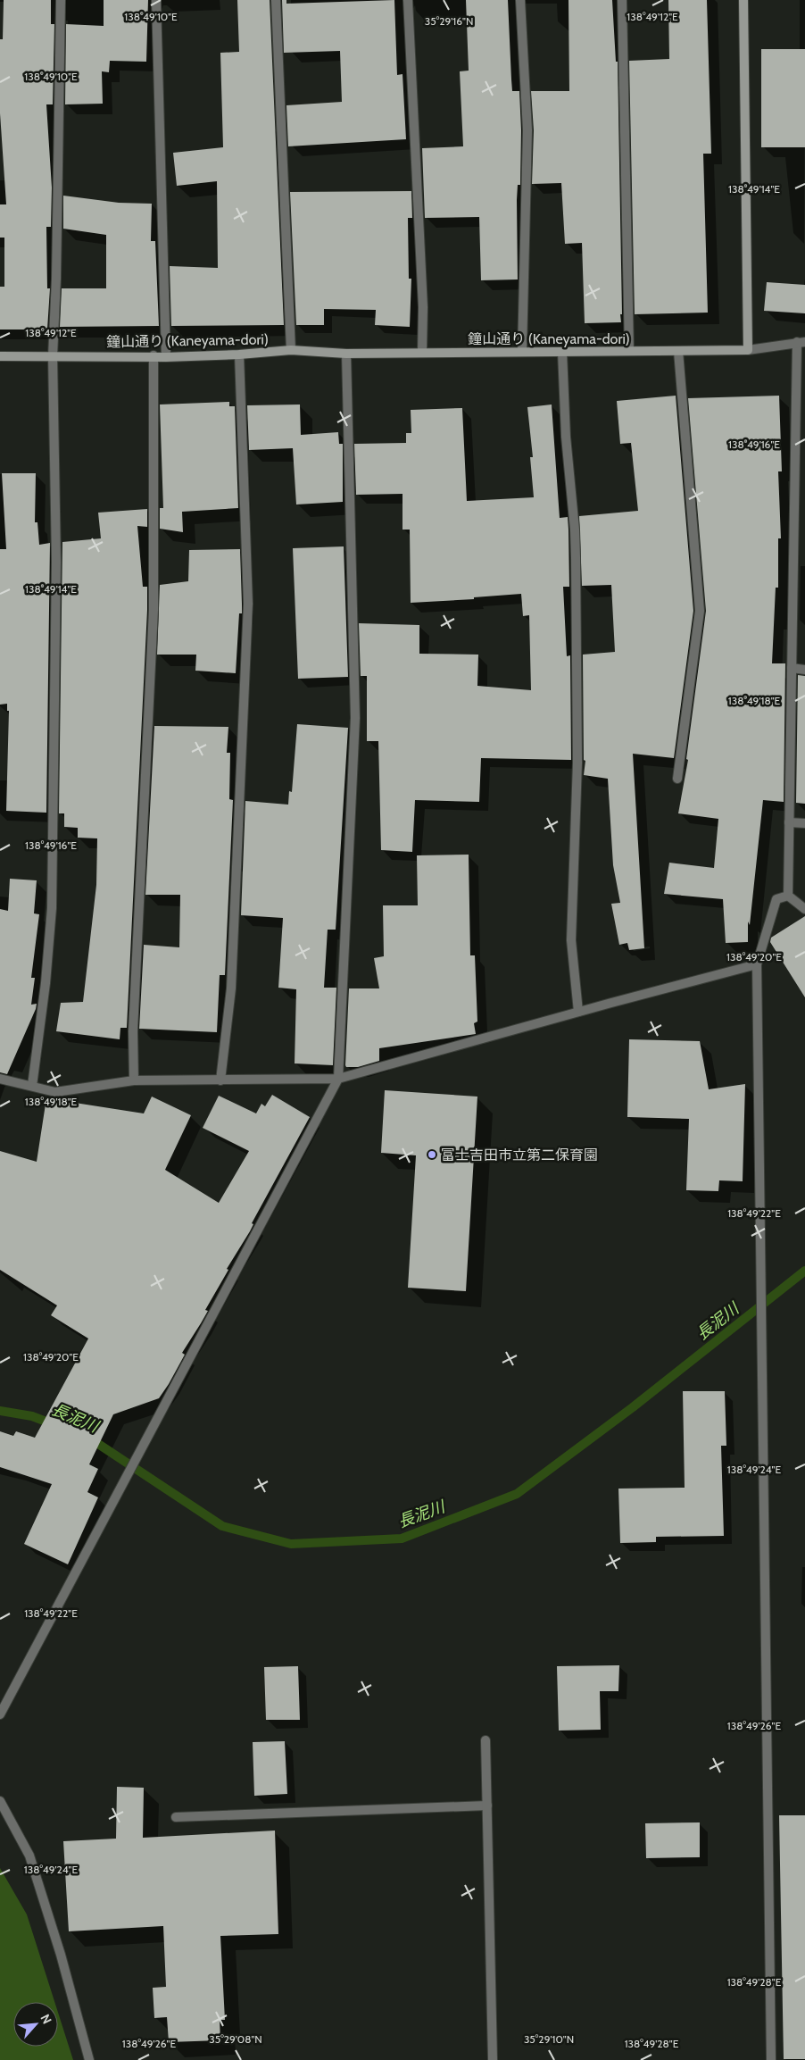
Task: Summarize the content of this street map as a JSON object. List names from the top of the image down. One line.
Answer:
{"streets":{"main road":["鐘山通り (Kaneyama-dori)"]},"water":["長泥川"],"places":["富士吉田市立第二保育園"],"north":"top right","coordinates":["138°49'10\"E","138°49'12\"E","35°29'16\"N","138°49'14\"E","138°49'16\"E","138°49'18\"E","138°49'20\"E","138°49'22\"E","138°49'24\"E","138°49'26\"E","138°49'28\"E","35°29'08\"N","35°29'10\"N"]}
